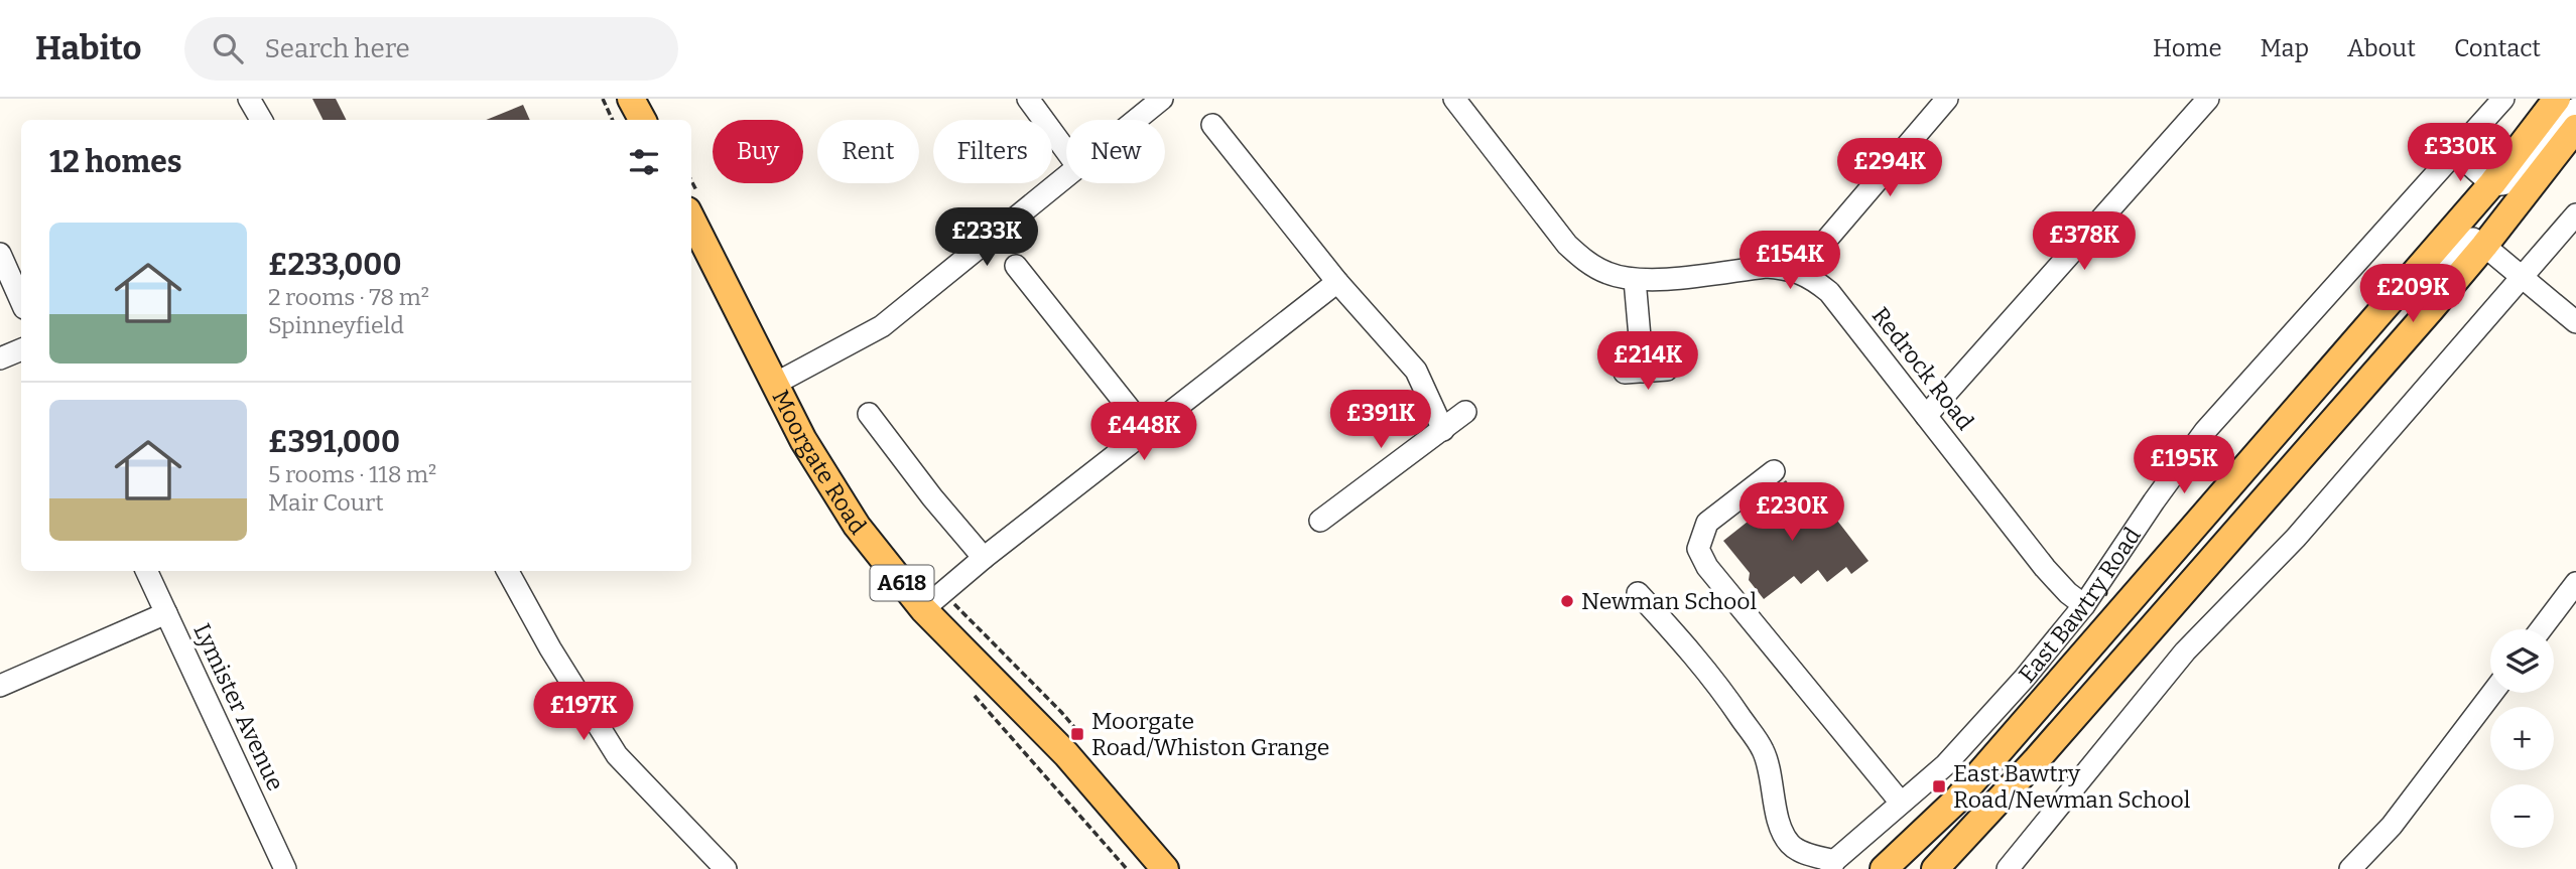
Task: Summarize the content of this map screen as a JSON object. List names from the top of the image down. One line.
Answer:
{"streets":{"main road":["Moorgate Road","A618","East Bawtry Road"],"street":["Redrock Road","Lymister Avenue"]},"crossings":[["Redrock Road","East Bawtry Road"]],"places":{"other":["Newman School"],"transit":["Moorgate Road/Whiston Grange","East Bawtry Road/Newman School"]},"page":{"header":"Habito","search":"Search here","nav":["Home","Map","About","Contact"],"chip":["Buy","Rent","Filters","New"],"heading":"12 homes","price":["£330K","£294K","£233K","£378K","£154K","£209K","£214K","£391K","£448K","£195K","£230K","£197K"],"list":[{"name":"£233,000","note":"2 rooms · 78 m² · Spinneyfield"},{"name":"£391,000","note":"5 rooms · 118 m² · Mair Court"}],"map_buttons":["+","−"]}}
